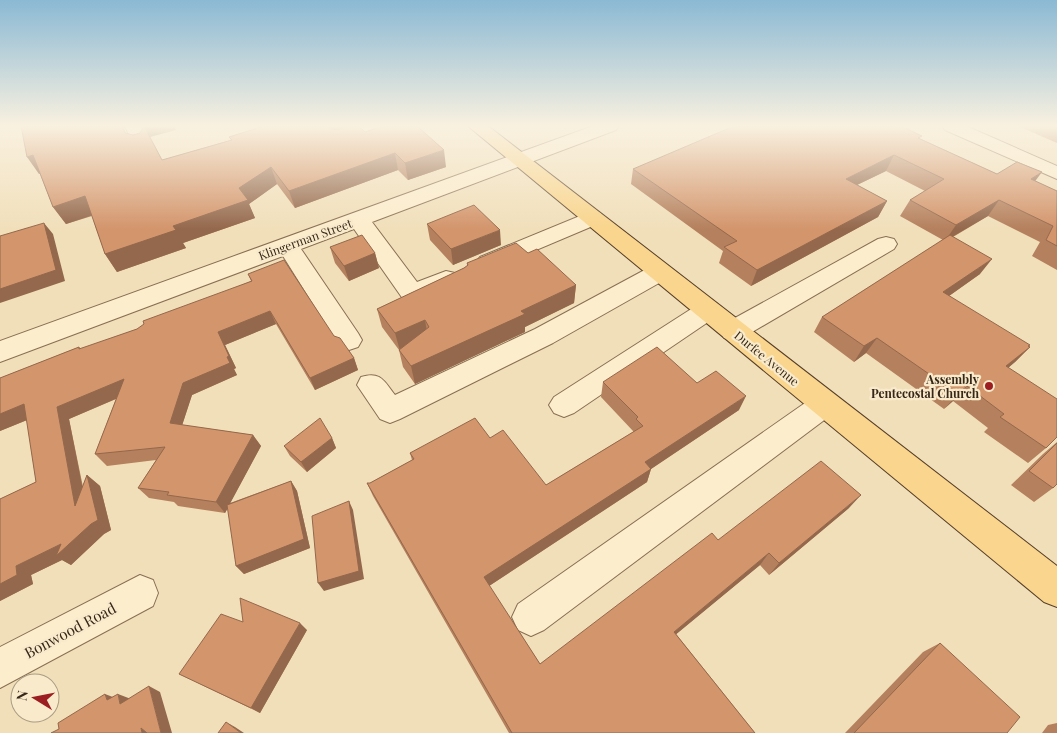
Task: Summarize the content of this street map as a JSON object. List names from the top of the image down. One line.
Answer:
{"streets":{"main road":["Durfee Avenue"],"street":["Klingerman Street","Bonwood Road"]},"places":["Assembly Pentecostal Church"],"north":"left"}
